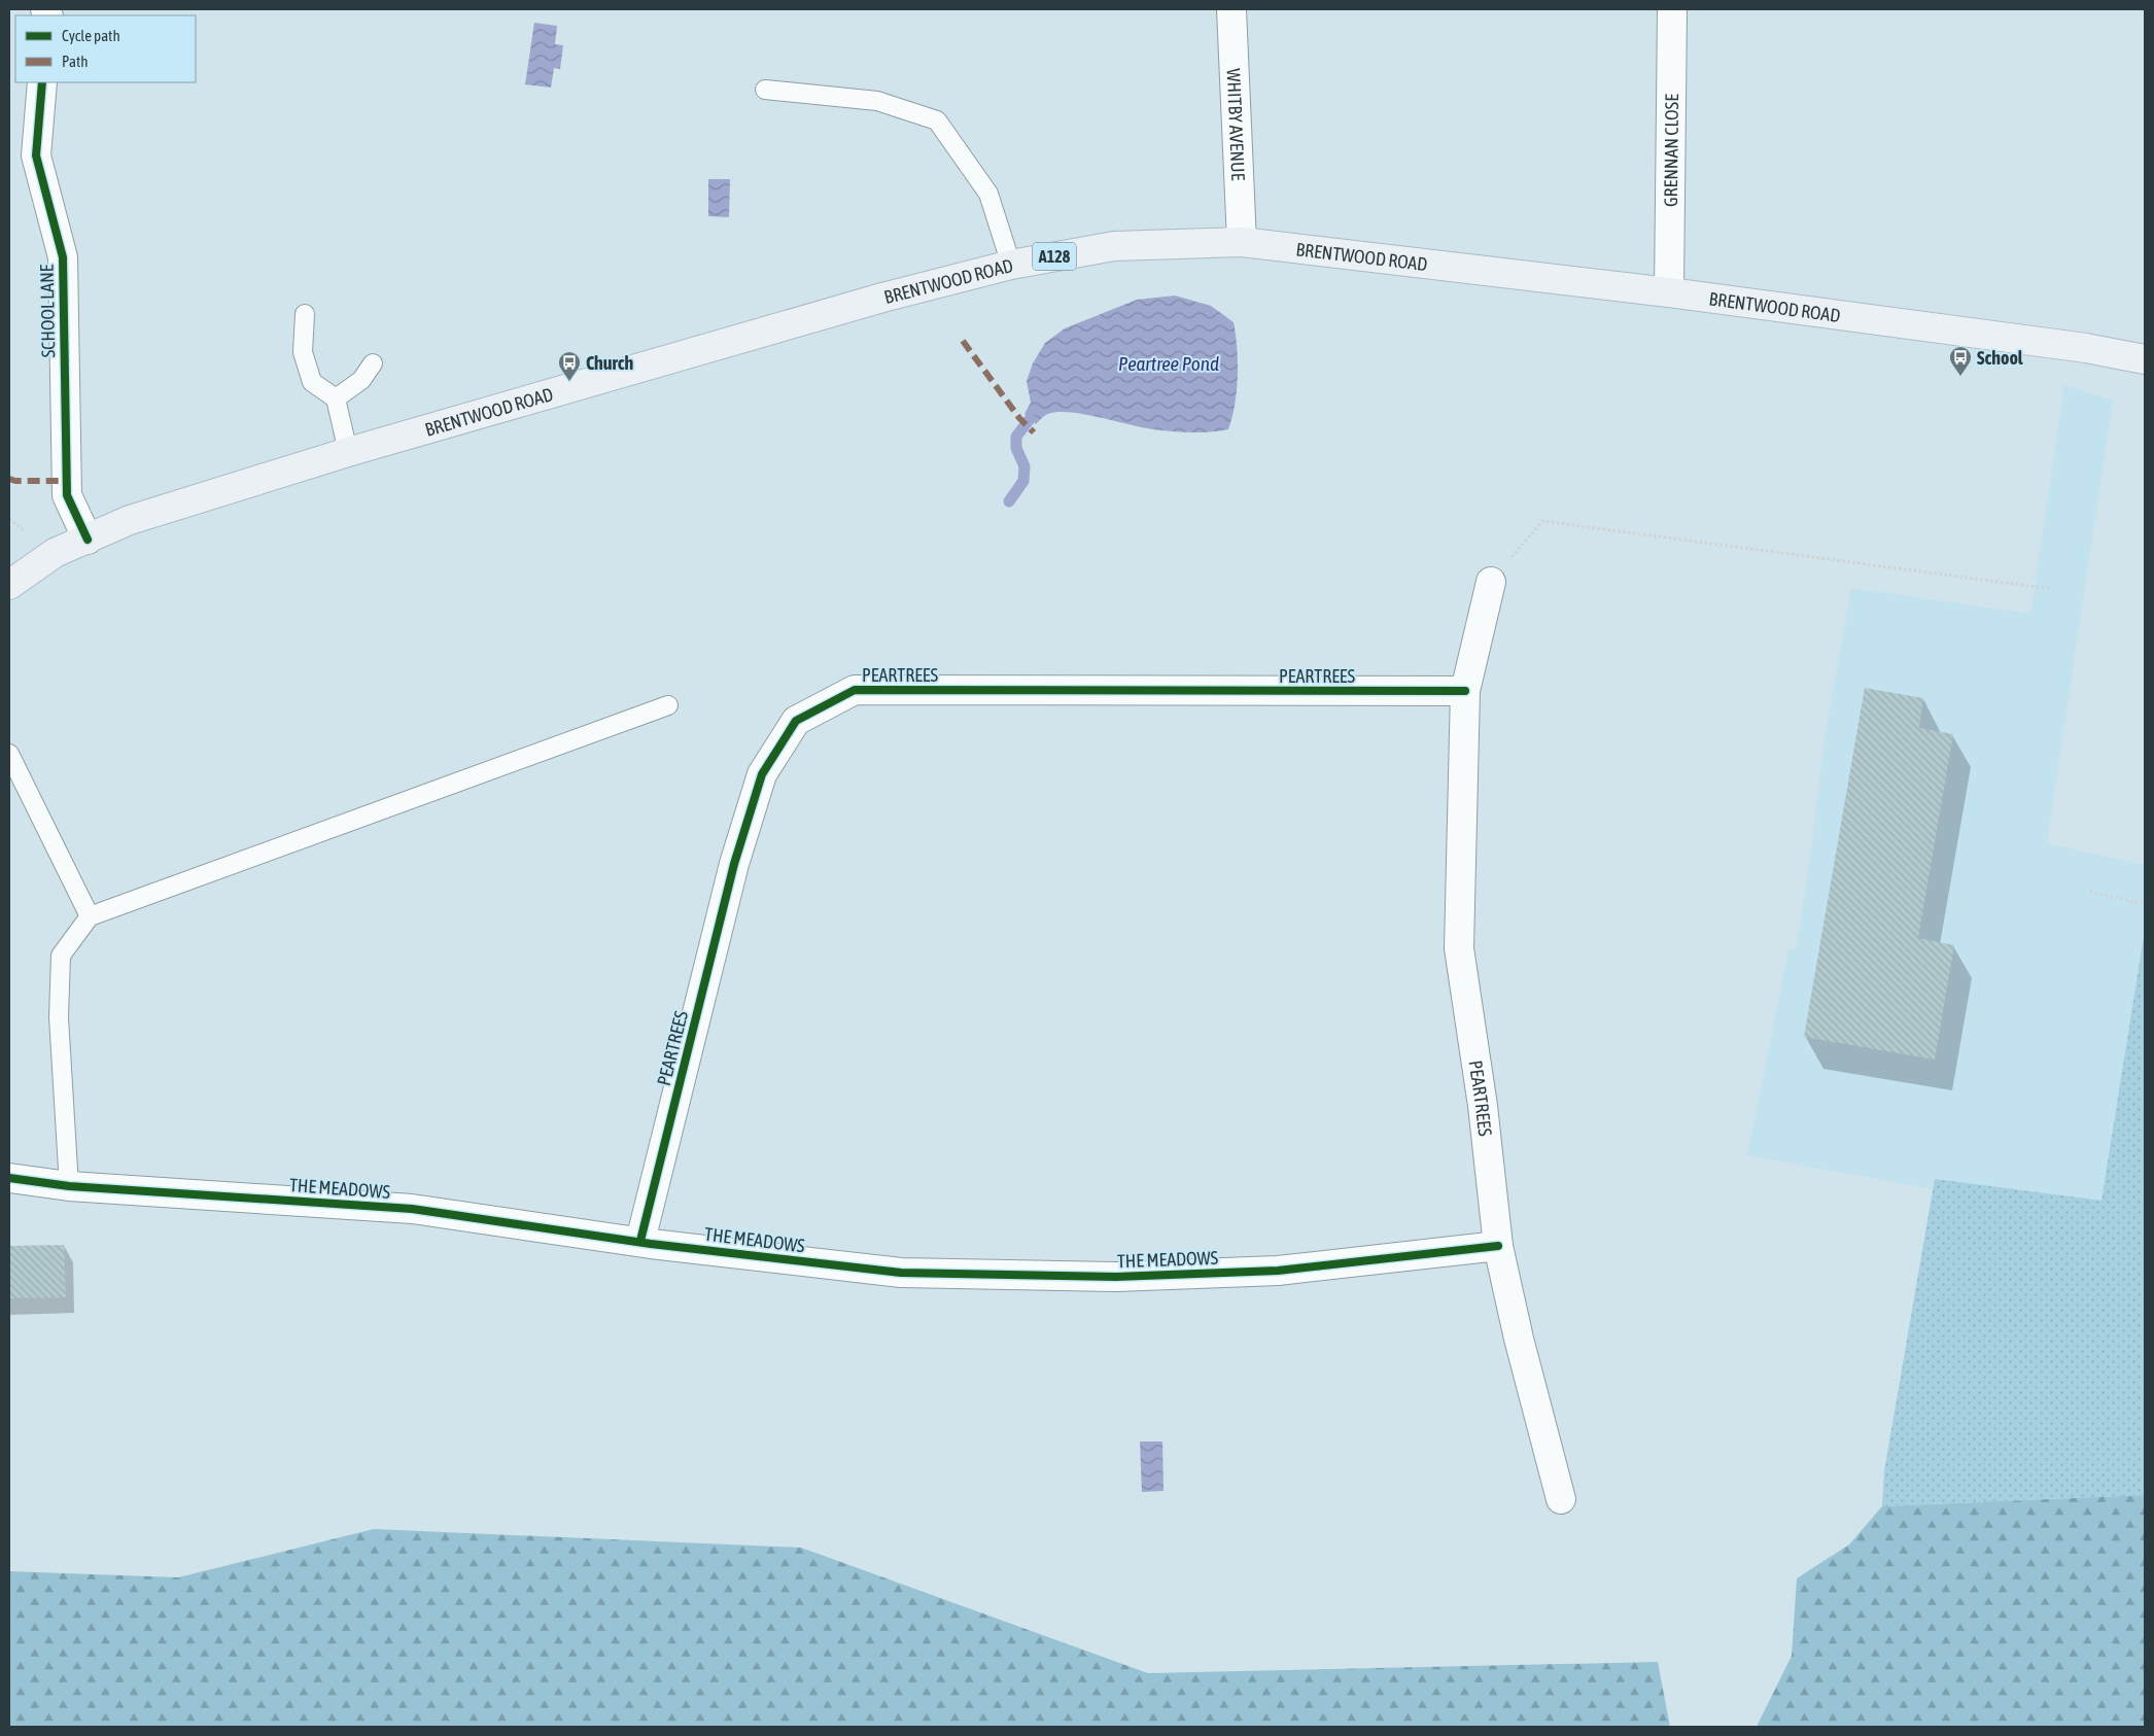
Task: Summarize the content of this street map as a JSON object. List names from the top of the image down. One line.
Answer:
{"streets":{"main road":["A128","BRENTWOOD ROAD"],"street":["WHITBY AVENUE","GRENNAN CLOSE","SCHOOL LANE","PEARTREES","THE MEADOWS"]},"crossings":[["WHITBY AVENUE","BRENTWOOD ROAD"],["GRENNAN CLOSE","BRENTWOOD ROAD"],["BRENTWOOD ROAD","SCHOOL LANE"],["PEARTREES","THE MEADOWS"]],"water":["Peartree Pond"],"places":{"bus stop":["School","Church"]},"legend":["Cycle path","Path"]}
